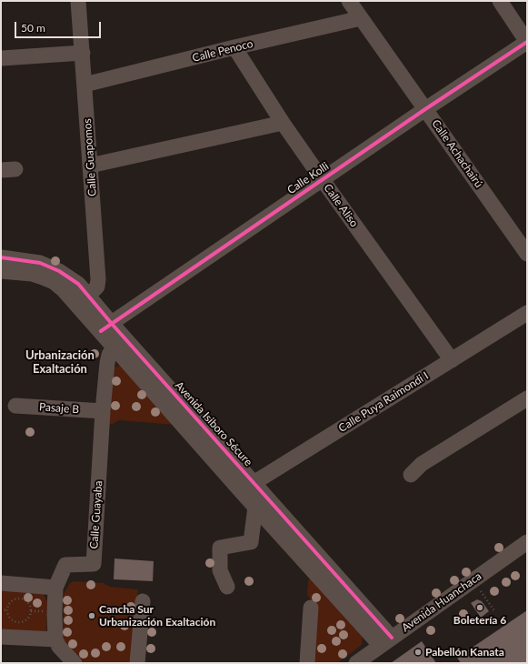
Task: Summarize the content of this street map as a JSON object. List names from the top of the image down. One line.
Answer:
{"streets":{"street":["Calle Penoco","Calle Achachairú","Calle Guapomos","Calle Kolli","Calle Aliso","Calle Puya Raimondi I","Pasaje B","Avenida Isiboro Sécure","Calle Guayaba","Avenida Huanchaca"]},"crossings":[["Calle Penoco","Calle Achachairú"],["Calle Penoco","Calle Guapomos"],["Calle Penoco","Calle Aliso"],["Calle Achachairú","Calle Kolli"],["Calle Guapomos","Avenida Isiboro Sécure"],["Calle Kolli","Calle Aliso"],["Calle Kolli","Avenida Isiboro Sécure"],["Calle Aliso","Calle Puya Raimondi I"],["Calle Puya Raimondi I","Avenida Isiboro Sécure"],["Pasaje B","Calle Guayaba"],["Avenida Isiboro Sécure","Calle Guayaba"],["Avenida Isiboro Sécure","Avenida Huanchaca"]],"districts":["Urbanización Exaltación"],"places":["Boletería 6","Cancha Sur Urbanización Exaltación","Pabellón Kanata"],"scale_bar":"50 m"}
